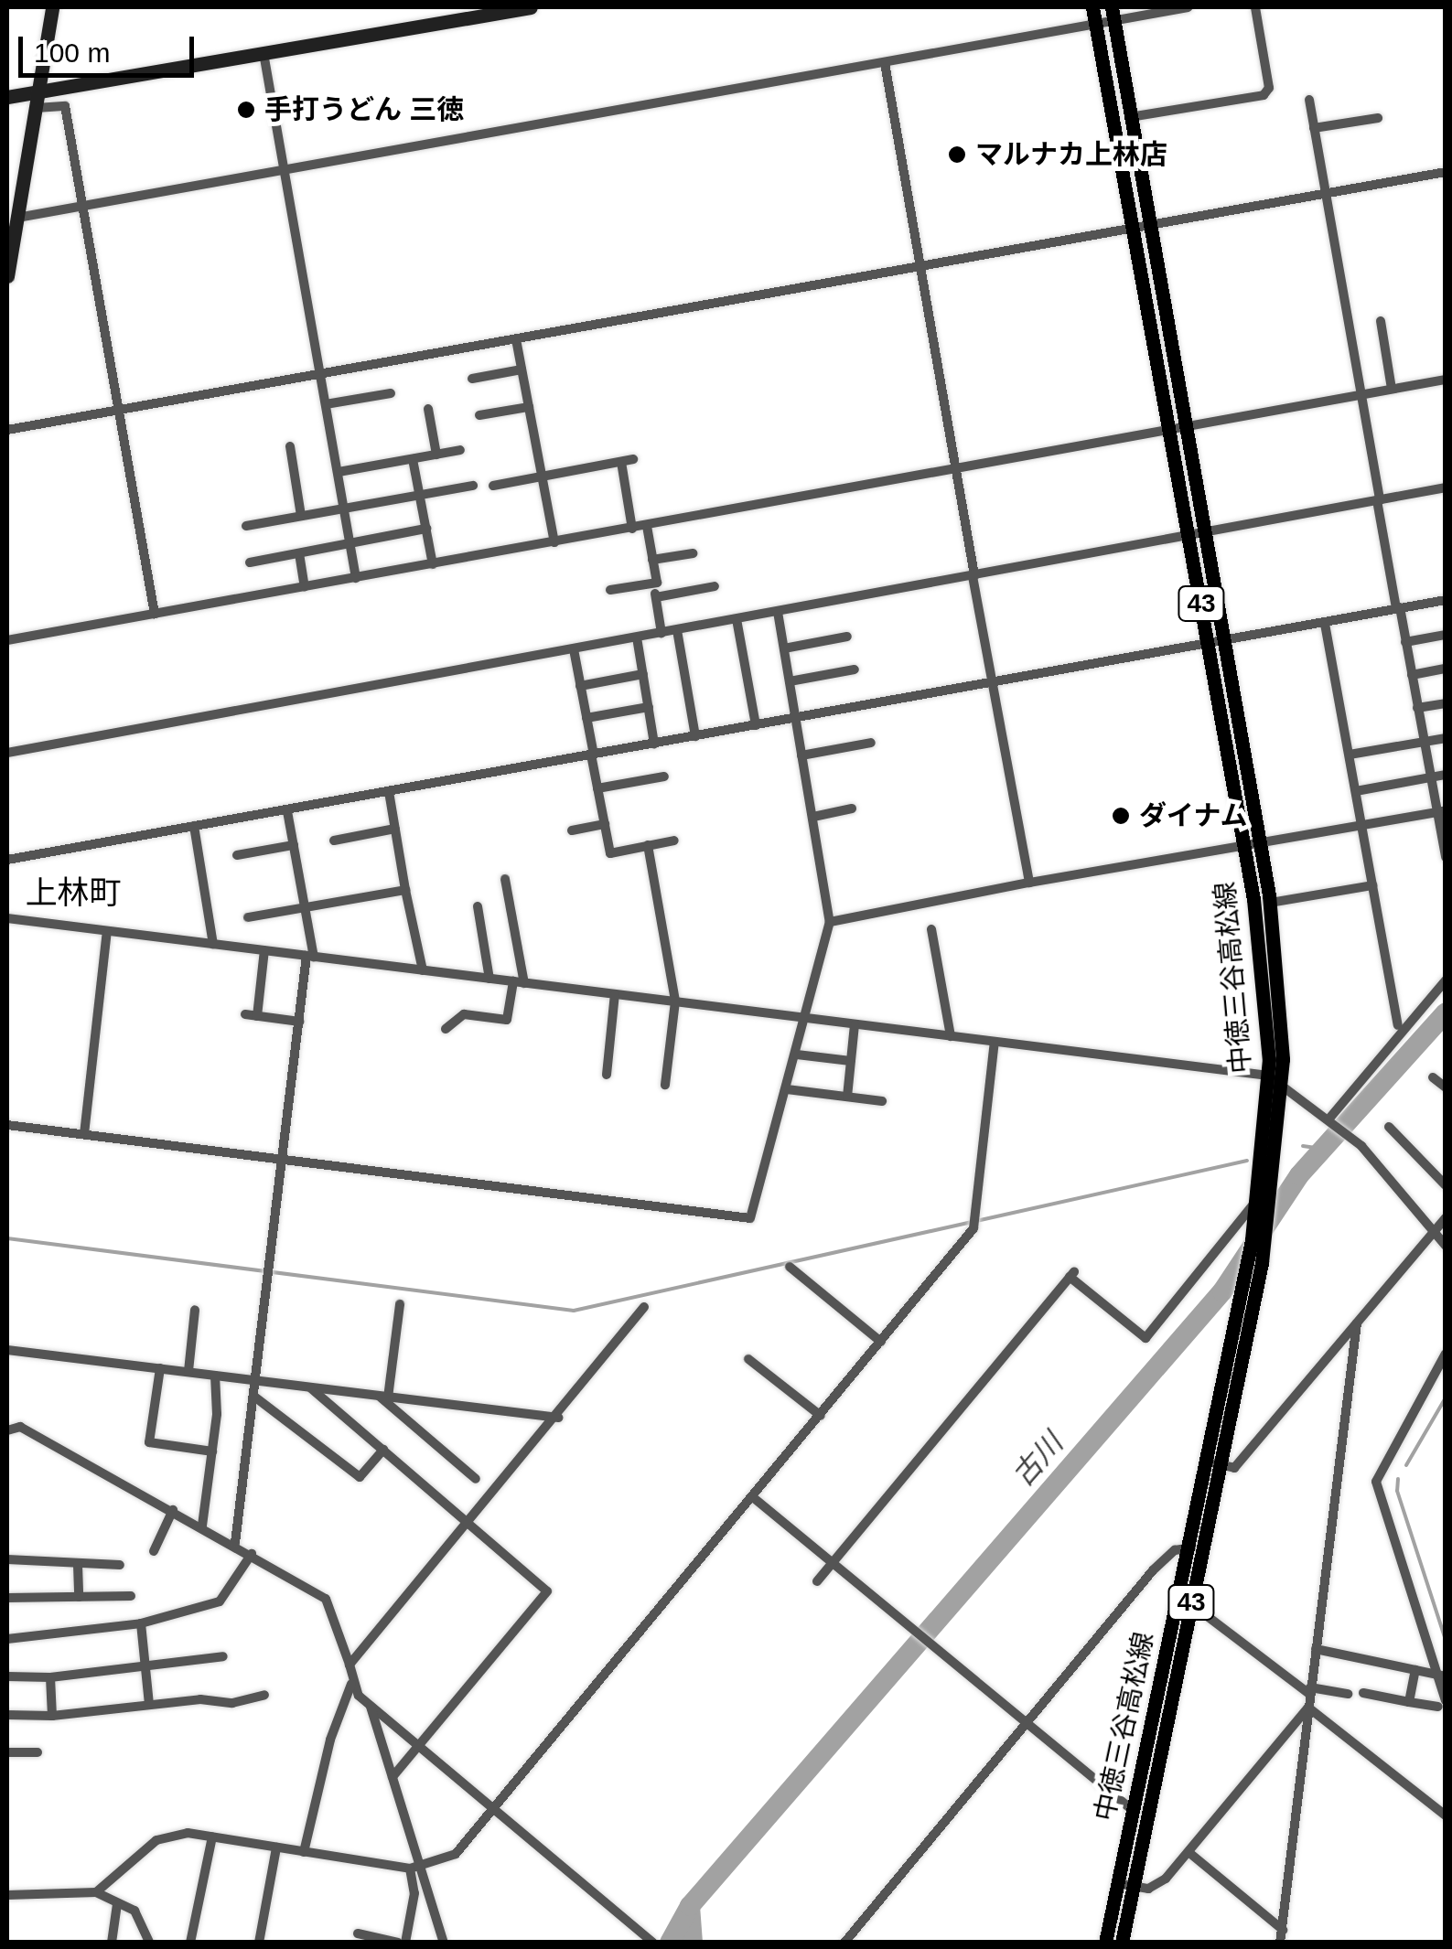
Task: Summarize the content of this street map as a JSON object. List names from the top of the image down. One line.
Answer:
{"streets":{"main road":["43","中徳三谷高松線"]},"districts":["上林町"],"water":["古川"],"places":["手打うどん 三徳","マルナカ上林店","ダイナム"],"scale_bar":"100 m"}
